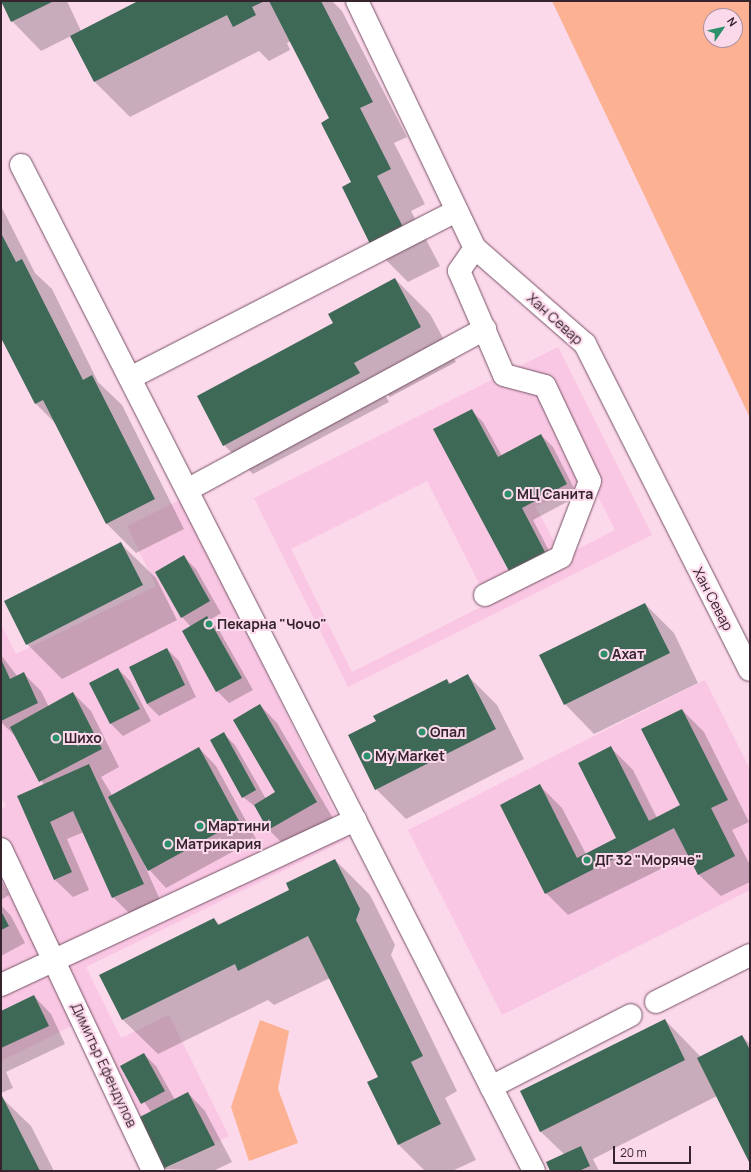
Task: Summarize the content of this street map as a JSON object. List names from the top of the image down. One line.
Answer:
{"streets":{"street":["Хан Севар","Димитър Ефендулов"]},"places":["МЦ Санита","Пекарна \"Чочо\"","Ахат","Опал","Шихо","My Market","Мартини","Матрикария","ДГ 32 \"Моряче\""],"scale_bar":"20 m","north":"top right"}
